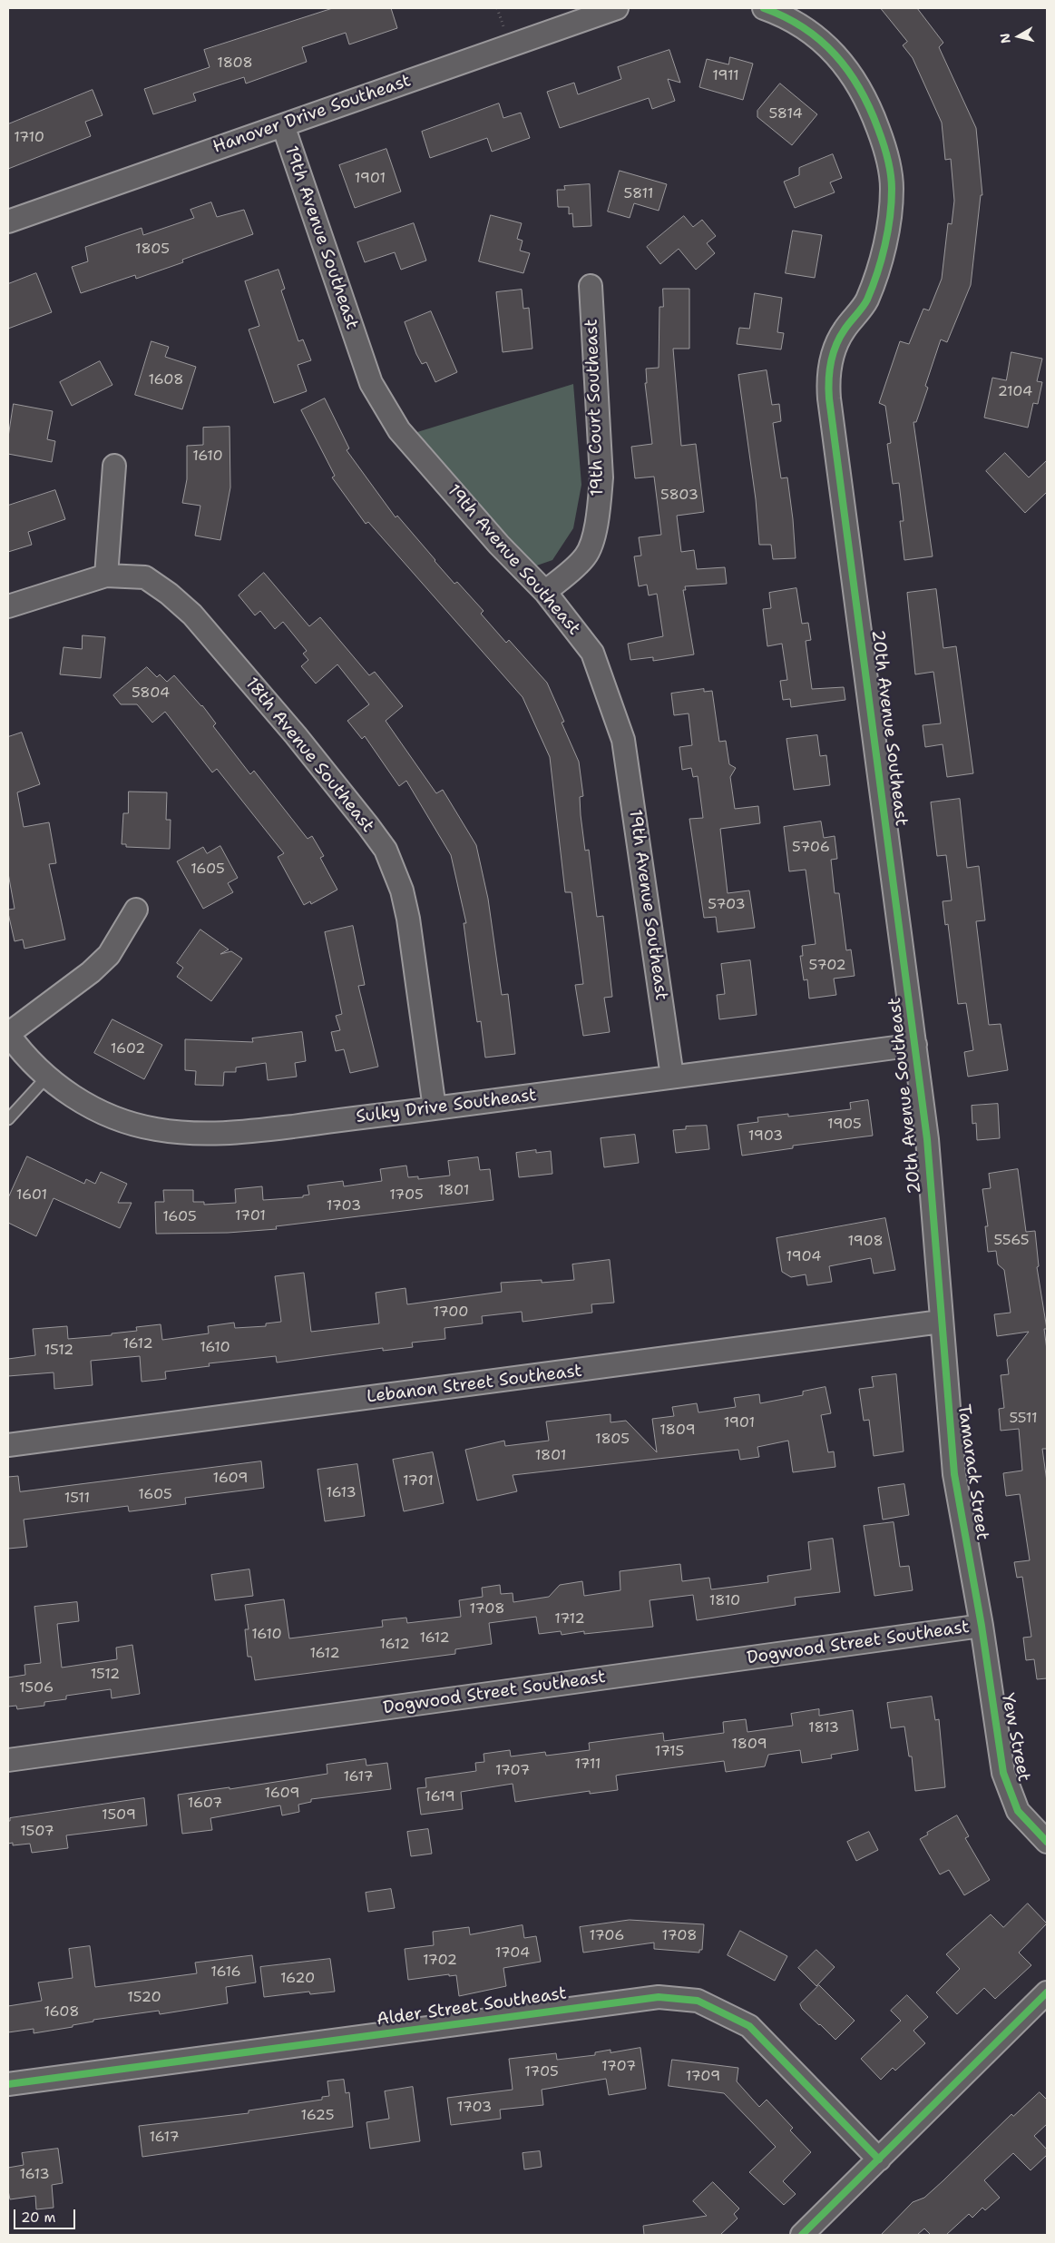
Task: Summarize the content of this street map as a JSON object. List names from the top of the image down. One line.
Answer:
{"streets":{"street":["Hanover Drive Southeast","19th Avenue Southeast","19th Court Southeast","20th Avenue Southeast","18th Avenue Southeast","Sulky Drive Southeast","Lebanon Street Southeast","Tamarack Street","Dogwood Street Southeast","Yew Street","Alder Street Southeast"]},"crossings":[["Hanover Drive Southeast","19th Avenue Southeast"],["19th Avenue Southeast","19th Court Southeast"],["19th Avenue Southeast","Sulky Drive Southeast"],["20th Avenue Southeast","Sulky Drive Southeast"],["20th Avenue Southeast","Lebanon Street Southeast"],["20th Avenue Southeast","Tamarack Street"],["18th Avenue Southeast","Sulky Drive Southeast"],["Lebanon Street Southeast","Tamarack Street"],["Tamarack Street","Dogwood Street Southeast"],["Tamarack Street","Yew Street"],["Dogwood Street Southeast","Yew Street"]],"house_numbers":["1808","1911","5814","1710","1901","5811","1805","1608","2104","1610","5803","5804","5706","1605","5703","5702","1602","1905","1903","1801","1601","1705","1703","1701","1605","5565","1908","1904","1700","1612","1610","1512","5511","1901","1809","1805","1801","1609","1701","1613","1605","1511","1810","1708","1712","1610","1612","1612","1612","1512","1506","1813","1809","1715","1711","1707","1617","1609","1619","1607","1509","1507","1706","1708","1704","1702","1616","1620","1520","1608","1707","1705","1709","1703","1625","1617","1613"],"scale_bar":"20 m","north":"left"}
